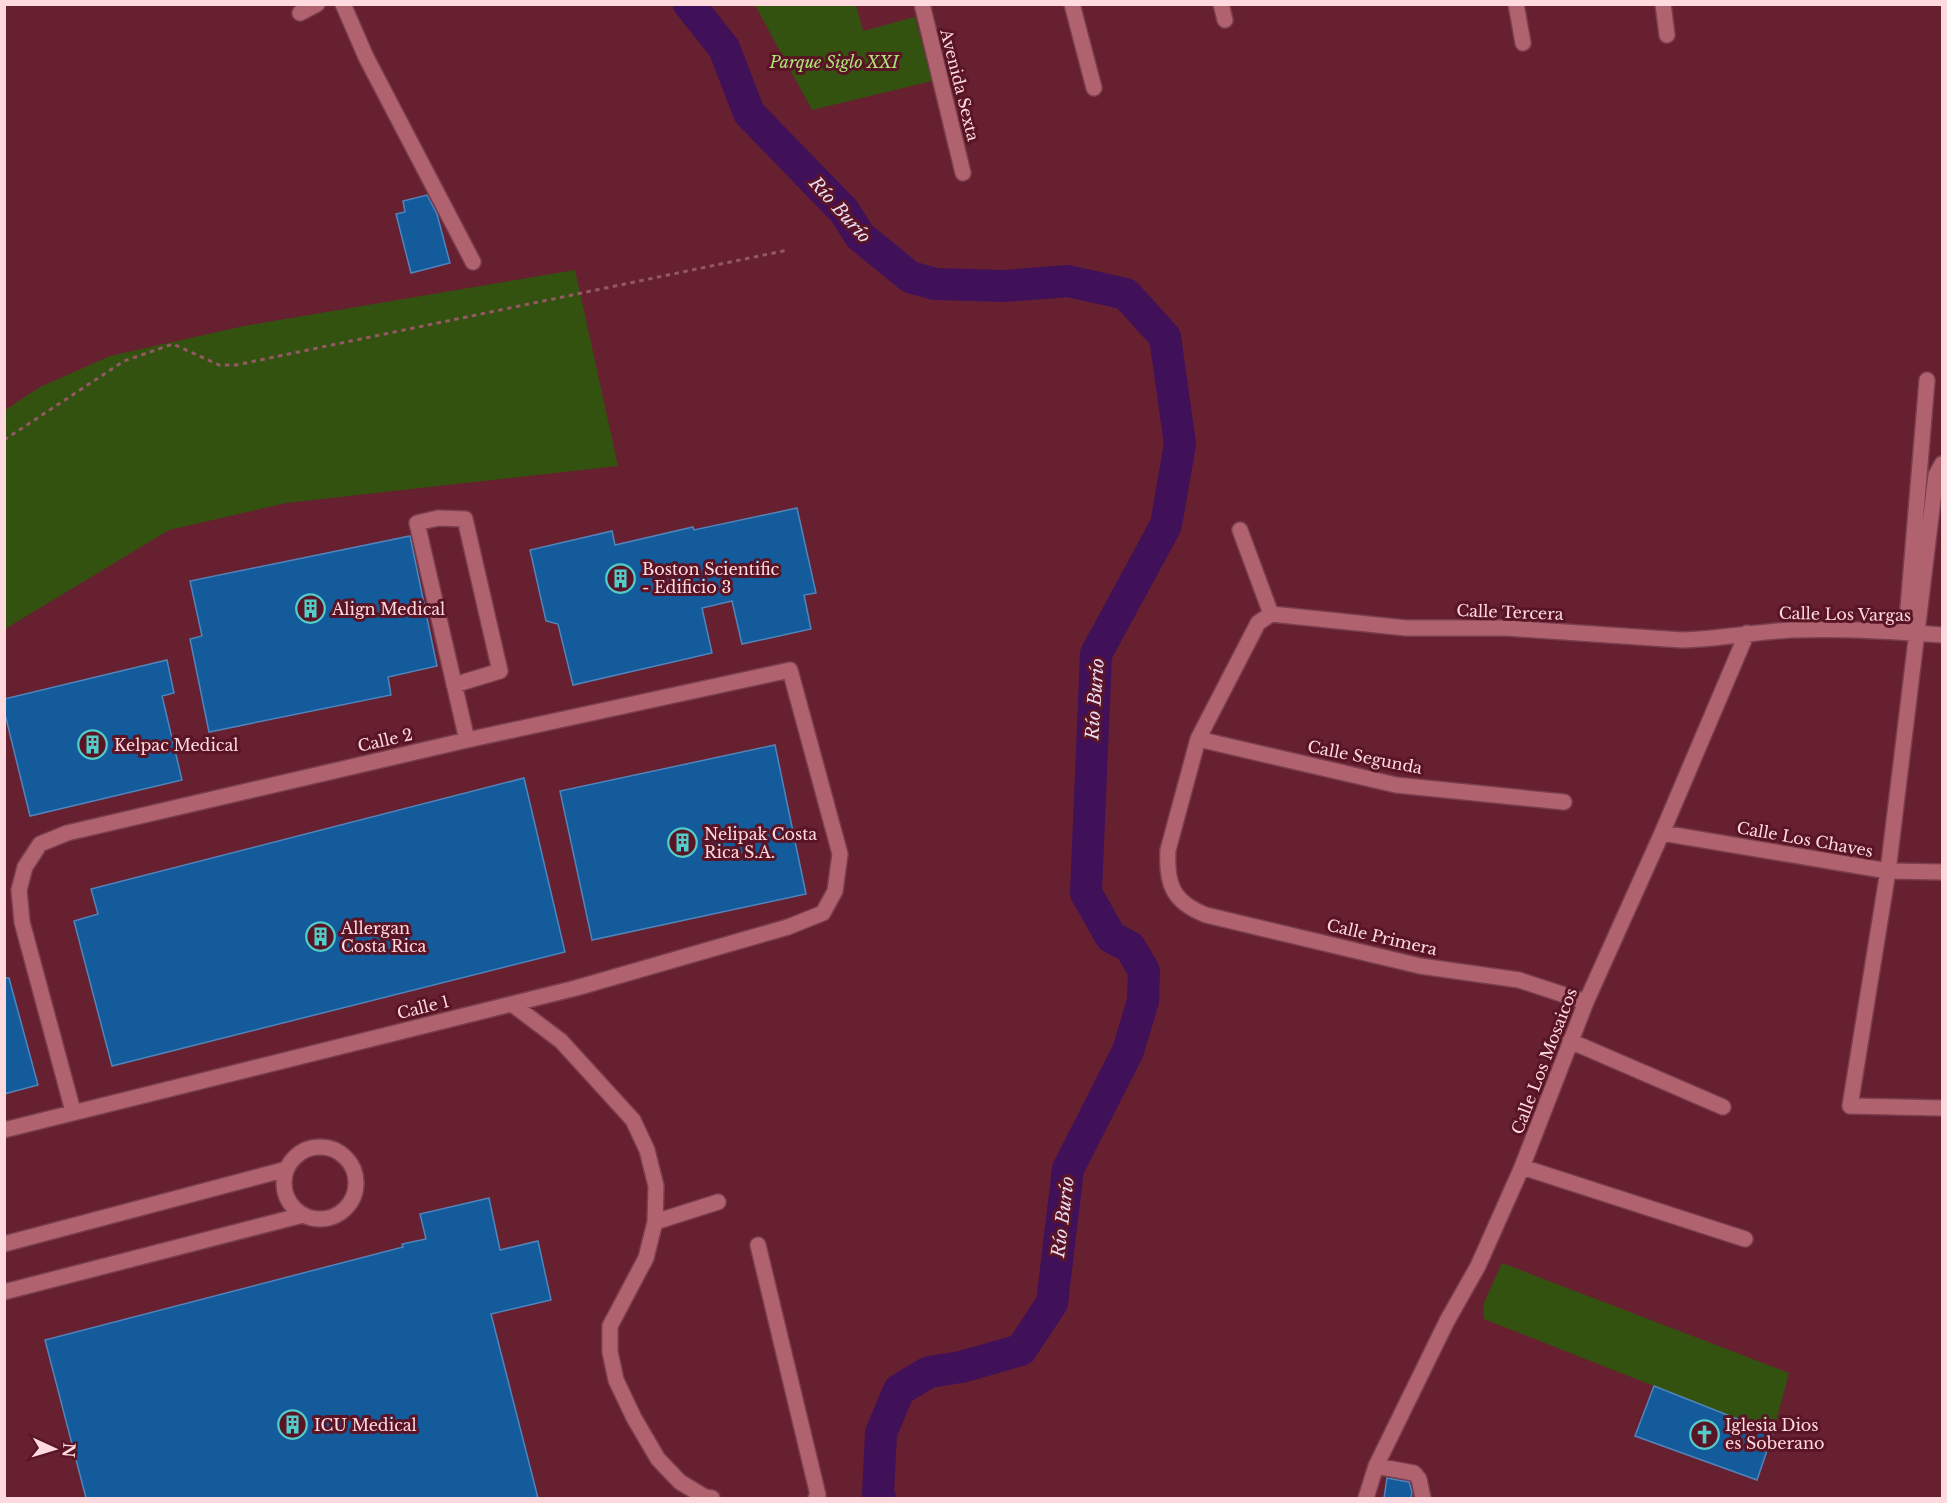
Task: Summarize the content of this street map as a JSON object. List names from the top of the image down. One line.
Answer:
{"streets":{"street":["Avenida Sexta","Calle Tercera","Calle Los Vargas","Calle 2","Calle Segunda","Calle Los Chaves","Calle Primera","Calle 1","Calle Los Mosaicos"]},"crossings":[["Calle Tercera","Calle Los Vargas"],["Calle Tercera","Calle Los Mosaicos"],["Calle Los Vargas","Calle Los Mosaicos"],["Calle 2","Calle 1"],["Calle Segunda","Calle Primera"],["Calle Los Chaves","Calle Los Mosaicos"],["Calle Primera","Calle Los Mosaicos"]],"water":["Río Burío"],"parks":["Parque Siglo XXI"],"places":{"building":["Boston Scientific - Edificio 3","Align Medical","Kelpac Medical","Nelipak Costa Rica S.A.","Allergan Costa Rica","ICU Medical"],"church":["Iglesia Dios es Soberano"]},"north":"right"}
